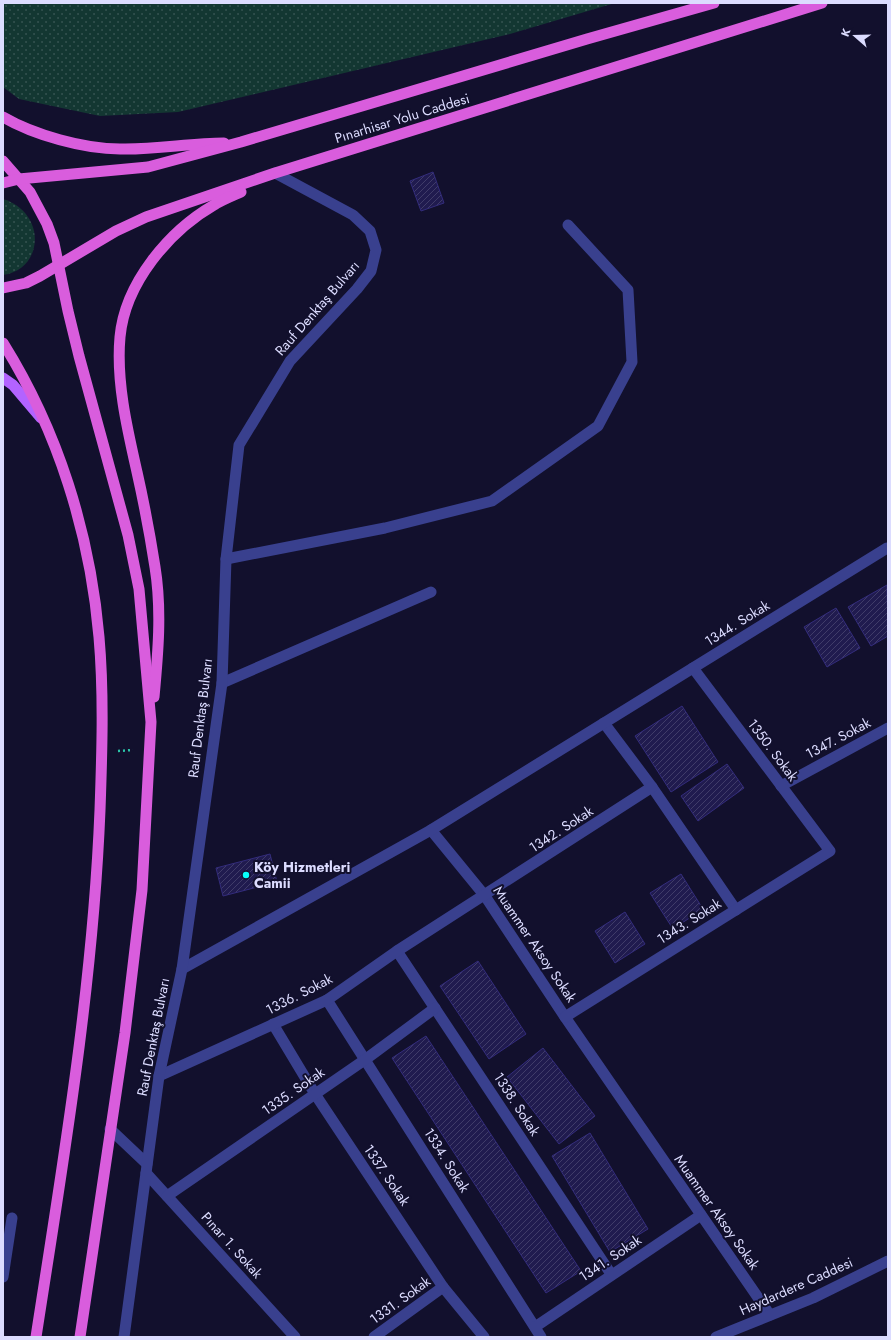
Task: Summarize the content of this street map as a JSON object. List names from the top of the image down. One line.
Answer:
{"streets":{"highway":["Pınarhisar Yolu Caddesi","Rauf Denktaş Bulvarı"],"street":["1344. Sokak","1347. Sokak","1350. Sokak","1342. Sokak","1343. Sokak","Muammer Aksoy Sokak","1336. Sokak","1335. Sokak","1338. Sokak","1334. Sokak","1337. Sokak","Pınar 1. Sokak","1341. Sokak","Haydardere Caddesi","1331. Sokak"]},"crossings":[["Pınarhisar Yolu Caddesi","Rauf Denktaş Bulvarı"],["Rauf Denktaş Bulvarı","1336. Sokak"],["Rauf Denktaş Bulvarı","Pınar 1. Sokak"],["1344. Sokak","1350. Sokak"],["1344. Sokak","Muammer Aksoy Sokak"],["1347. Sokak","1350. Sokak"],["1350. Sokak","1343. Sokak"],["1342. Sokak","Muammer Aksoy Sokak"],["1342. Sokak","1336. Sokak"],["1343. Sokak","Muammer Aksoy Sokak"],["Muammer Aksoy Sokak","1336. Sokak"],["Muammer Aksoy Sokak","1341. Sokak"],["Muammer Aksoy Sokak","Haydardere Caddesi"],["1336. Sokak","1338. Sokak"],["1336. Sokak","1334. Sokak"],["1336. Sokak","1337. Sokak"],["1335. Sokak","1338. Sokak"],["1335. Sokak","1334. Sokak"],["1335. Sokak","1337. Sokak"],["1335. Sokak","Pınar 1. Sokak"],["1338. Sokak","1341. Sokak"],["1334. Sokak","1341. Sokak"],["1337. Sokak","1331. Sokak"]],"places":["Köy Hizmetleri Camii"],"north":"left"}
